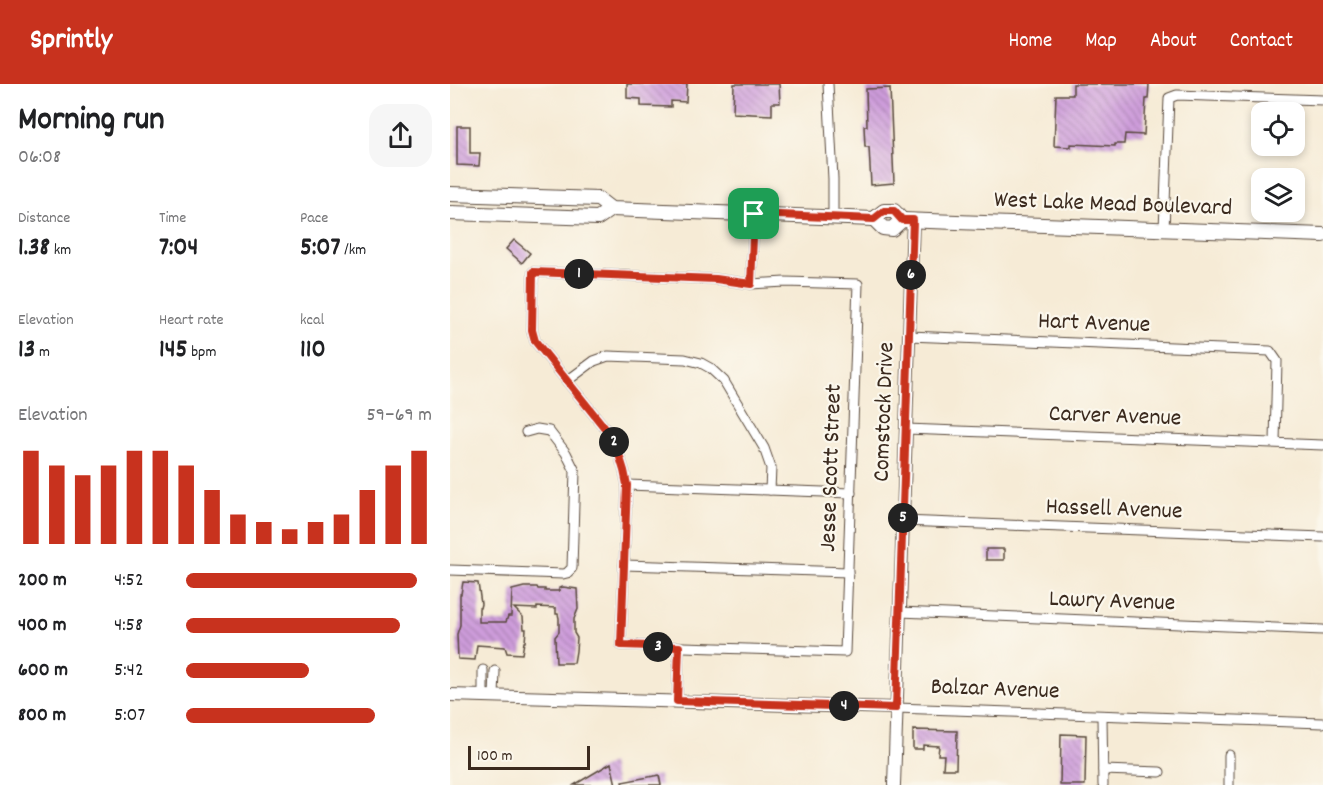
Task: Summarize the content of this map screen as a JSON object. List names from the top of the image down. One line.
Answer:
{"streets":{"main road":["West Lake Mead Boulevard"],"street":["Hart Avenue","Comstock Drive","Carver Avenue","Jesse Scott Street","Hassell Avenue","Lawry Avenue","Balzar Avenue"]},"crossings":[["West Lake Mead Boulevard","Comstock Drive"],["Hart Avenue","Comstock Drive"],["Hart Avenue","Carver Avenue"],["Comstock Drive","Carver Avenue"],["Comstock Drive","Hassell Avenue"],["Comstock Drive","Lawry Avenue"],["Comstock Drive","Balzar Avenue"]],"scale_bar":"100 m","page":{"header":"Sprintly","nav":["Home","Map","About","Contact"],"heading":["Morning run","06:08"],"stats":[["Distance","1.38 km"],["Time","7:04"],["Pace","5:07 /km"],["Elevation","13 m"],["Heart rate","145 bpm"],["kcal","110"]],"pins":["1","6","2","5","3","4"],"chart":["Elevation","59–69 m"],"list":[{"name":"200 m","note":"4:52"},{"name":"400 m","note":"4:58"},{"name":"600 m","note":"5:42"},{"name":"800 m","note":"5:07"}],"scale":"100 m"}}
